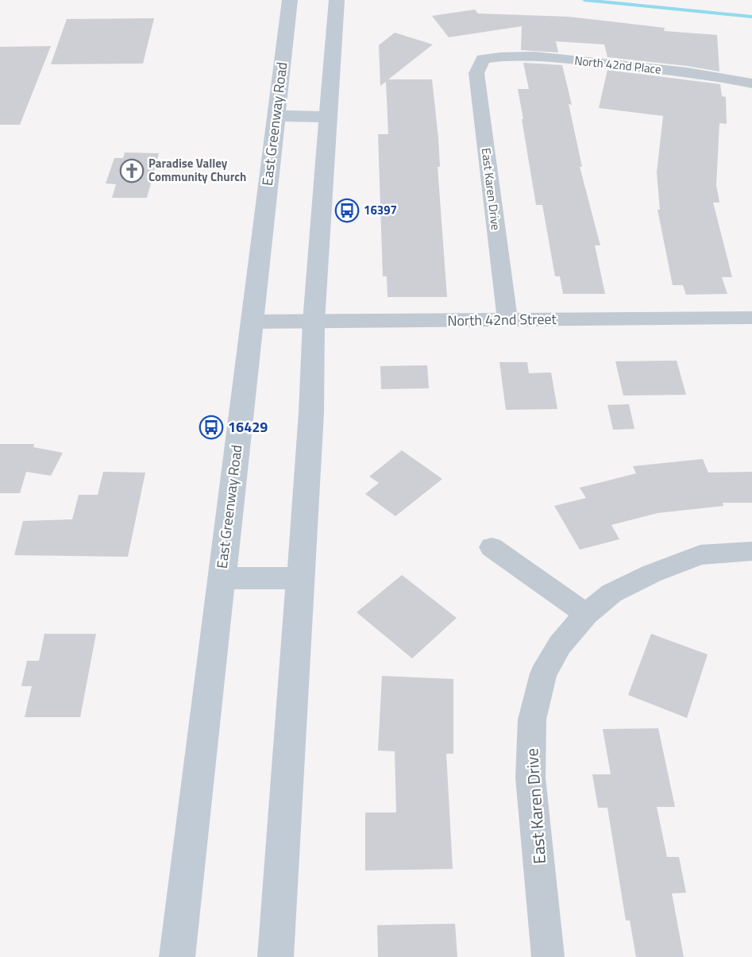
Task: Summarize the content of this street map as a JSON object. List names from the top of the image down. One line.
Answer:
{"streets":{"main road":["East Greenway Road"],"street":["North 42nd Place","East Karen Drive","North 42nd Street"]},"crossings":[["North 42nd Place","East Karen Drive"],["East Greenway Road","North 42nd Street"],["East Karen Drive","North 42nd Street"]],"places":{"church":["Paradise Valley Community Church"],"bus stop":["16397","16429"]}}
